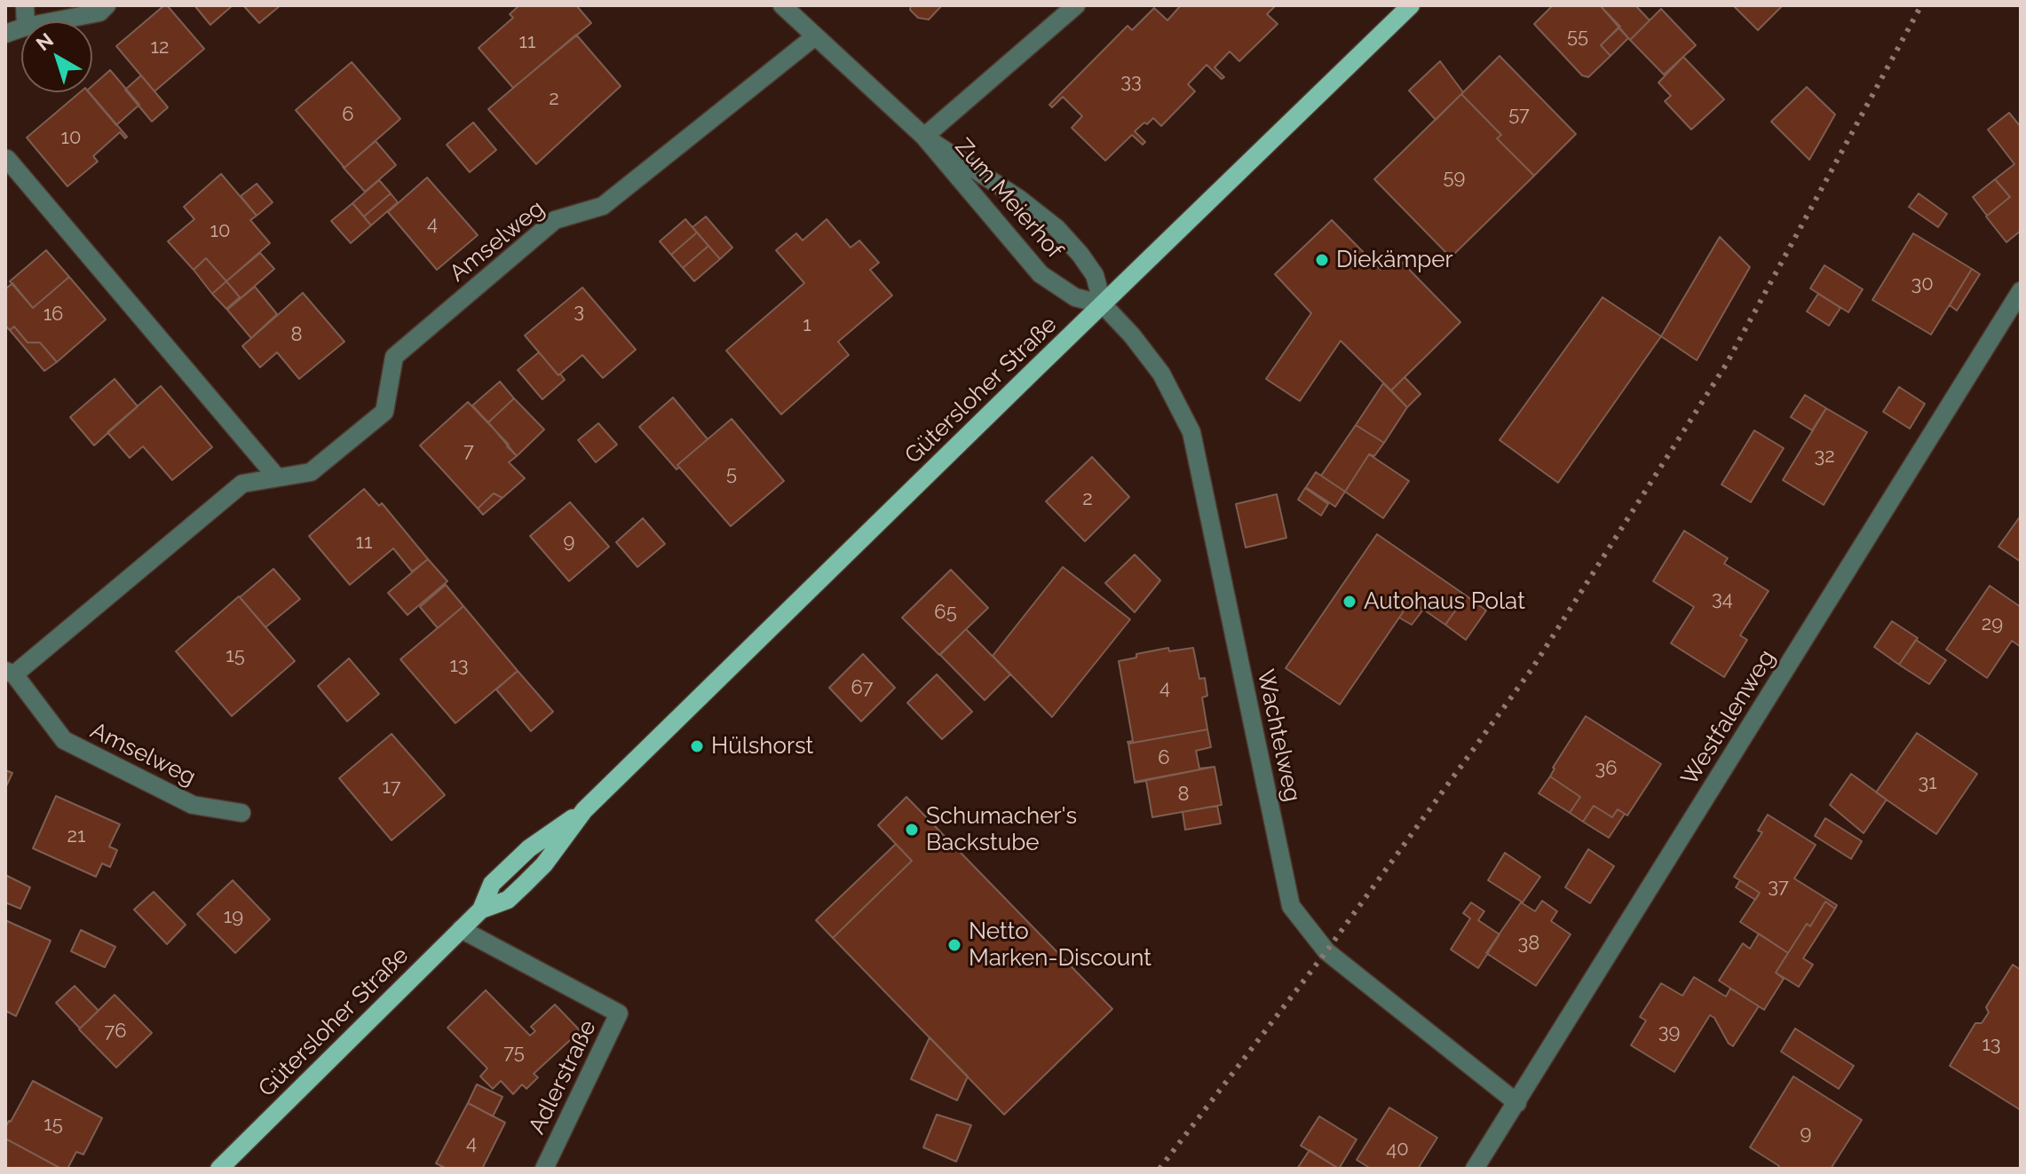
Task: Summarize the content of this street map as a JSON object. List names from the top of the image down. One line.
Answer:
{"streets":{"main road":["Gütersloher Straße"],"street":["Zum Meierhof","Amselweg","Westfalenweg","Wachtelweg","Adlerstraße"]},"crossings":[["Zum Meierhof","Amselweg"],["Zum Meierhof","Gütersloher Straße"],["Zum Meierhof","Wachtelweg"],["Gütersloher Straße","Wachtelweg"],["Gütersloher Straße","Adlerstraße"],["Westfalenweg","Wachtelweg"]],"places":["Diekämper","Autohaus Polat","Hülshorst","Schumacher's Backstube","Netto Marken-Discount"],"house_numbers":["55","11","12","33","2","6","57","10","59","4","10","30","3","16","1","8","7","32","5","2","9","11","34","65","29","15","13","67","4","6","36","31","17","8","21","37","19","38","76","39","13","75","15","9","4","40"],"north":"top left"}
